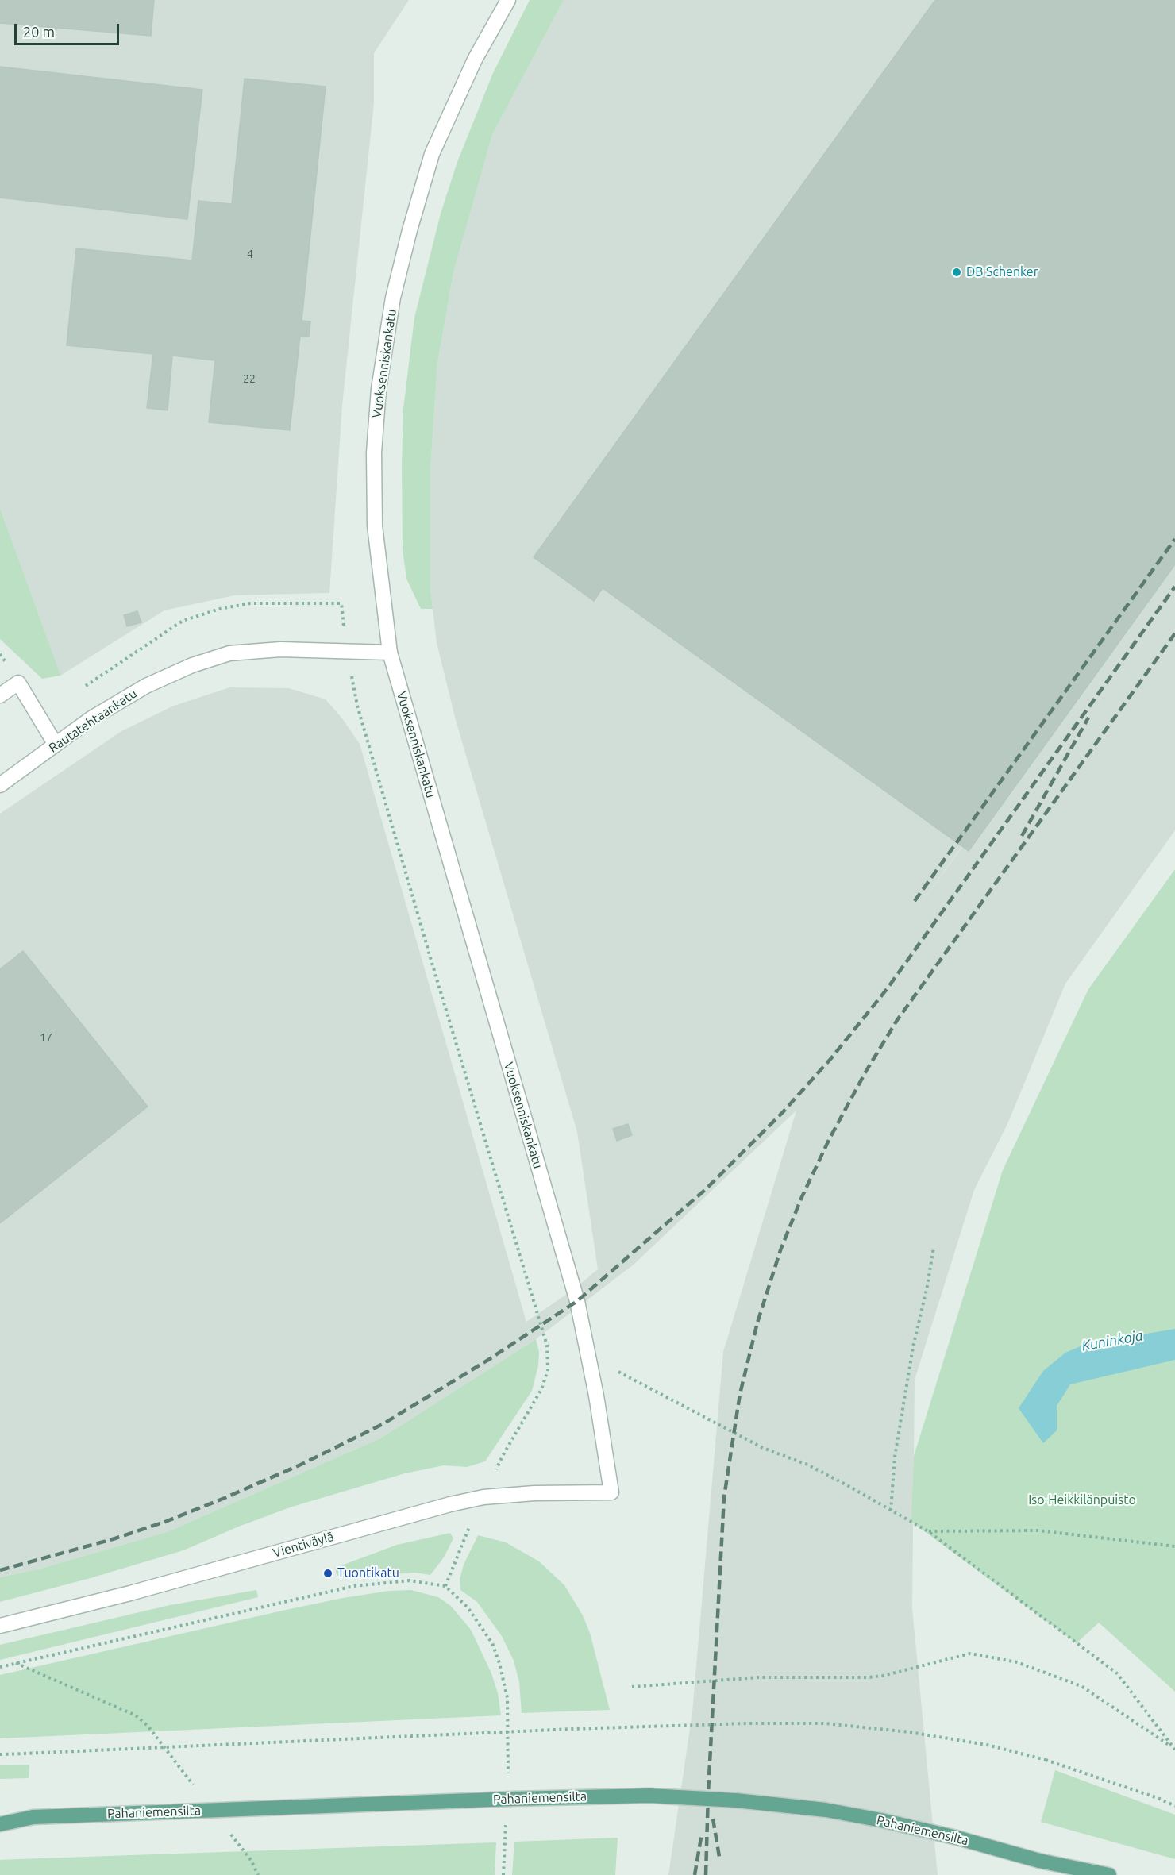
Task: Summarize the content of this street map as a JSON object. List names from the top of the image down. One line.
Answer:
{"streets":{"main road":["Pahaniemensilta"],"street":["Vuoksenniskankatu","Rautatehtaankatu","Vientiväylä"]},"crossings":[["Vuoksenniskankatu","Rautatehtaankatu"],["Vuoksenniskankatu","Vientiväylä"]],"water":["Kuninkoja"],"parks":["Iso-Heikkilänpuisto"],"places":["DB Schenker","Tuontikatu"],"house_numbers":["4","22","17"],"scale_bar":"20 m"}
